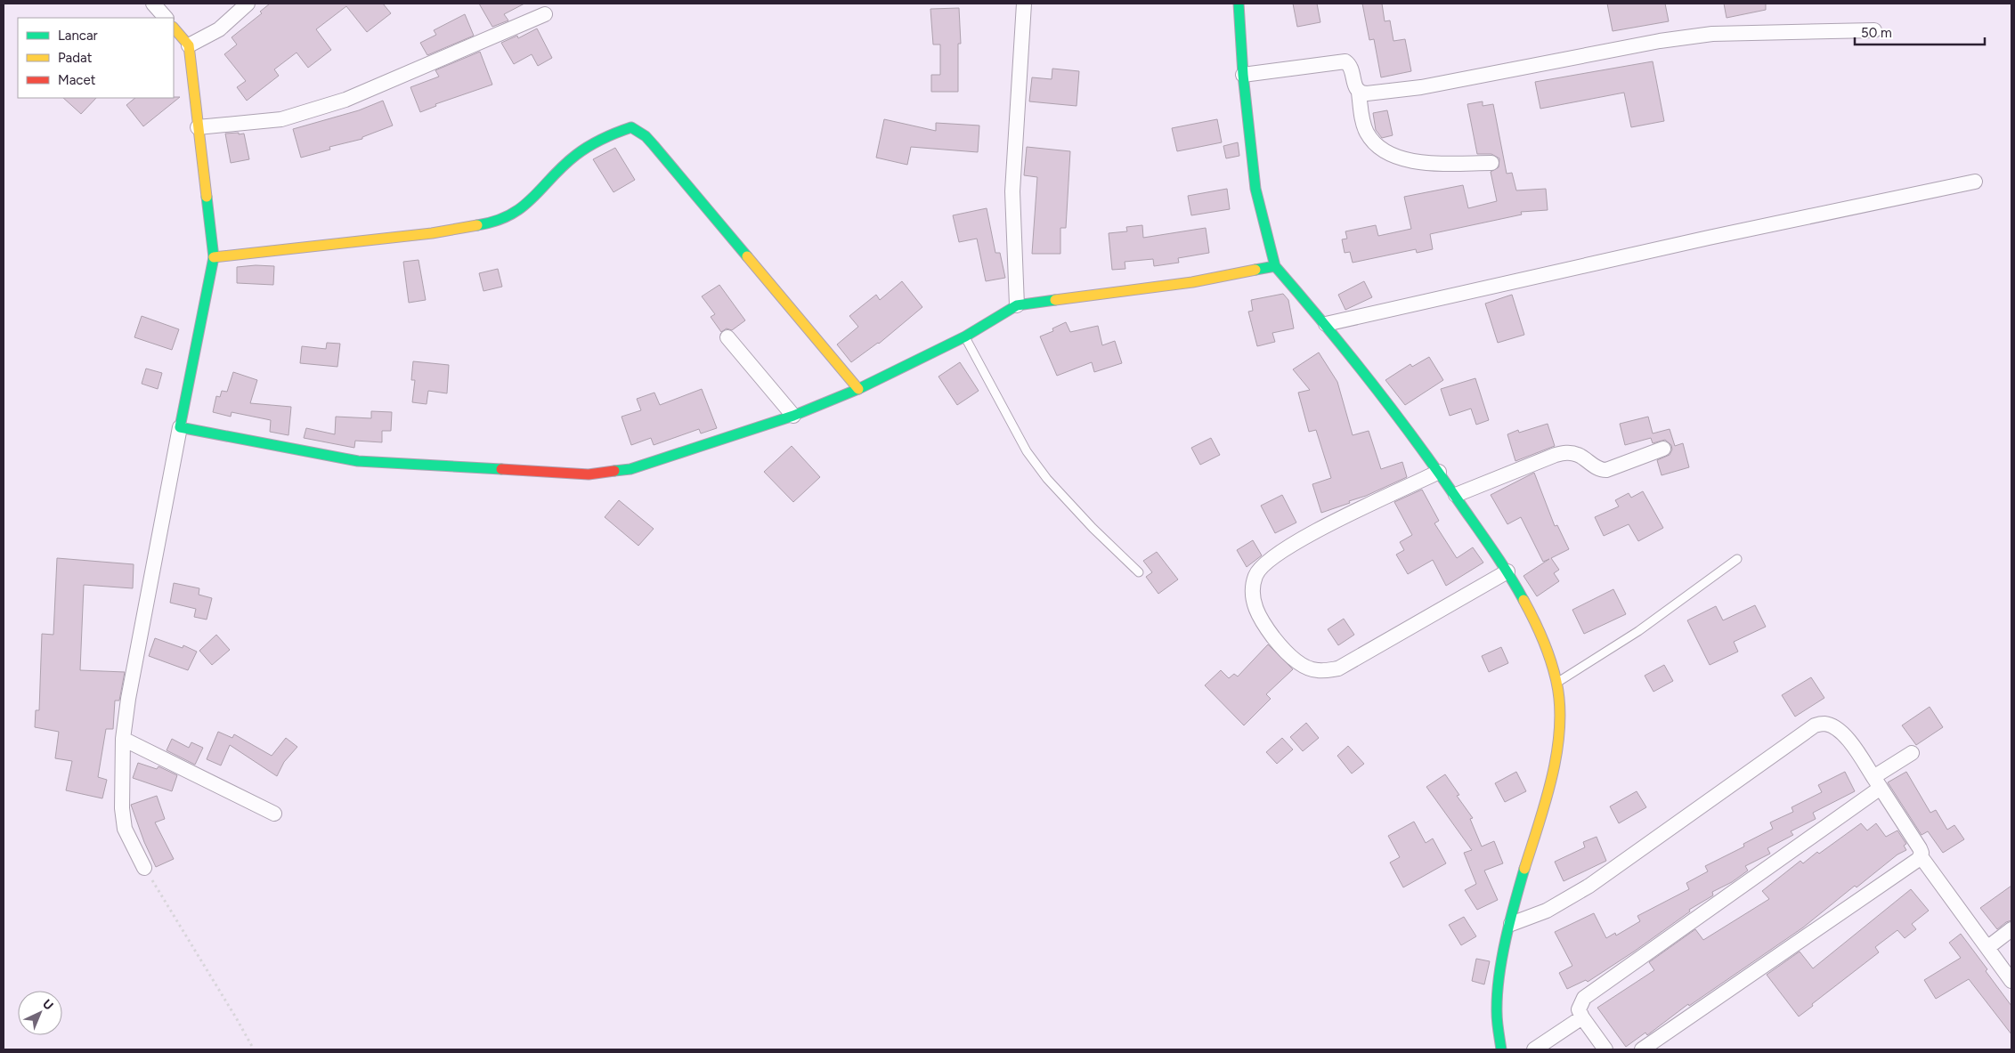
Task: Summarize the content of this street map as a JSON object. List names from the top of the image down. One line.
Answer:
{"legend":["Lancar","Padat","Macet"],"scale_bar":"50 m","north":"top right"}
